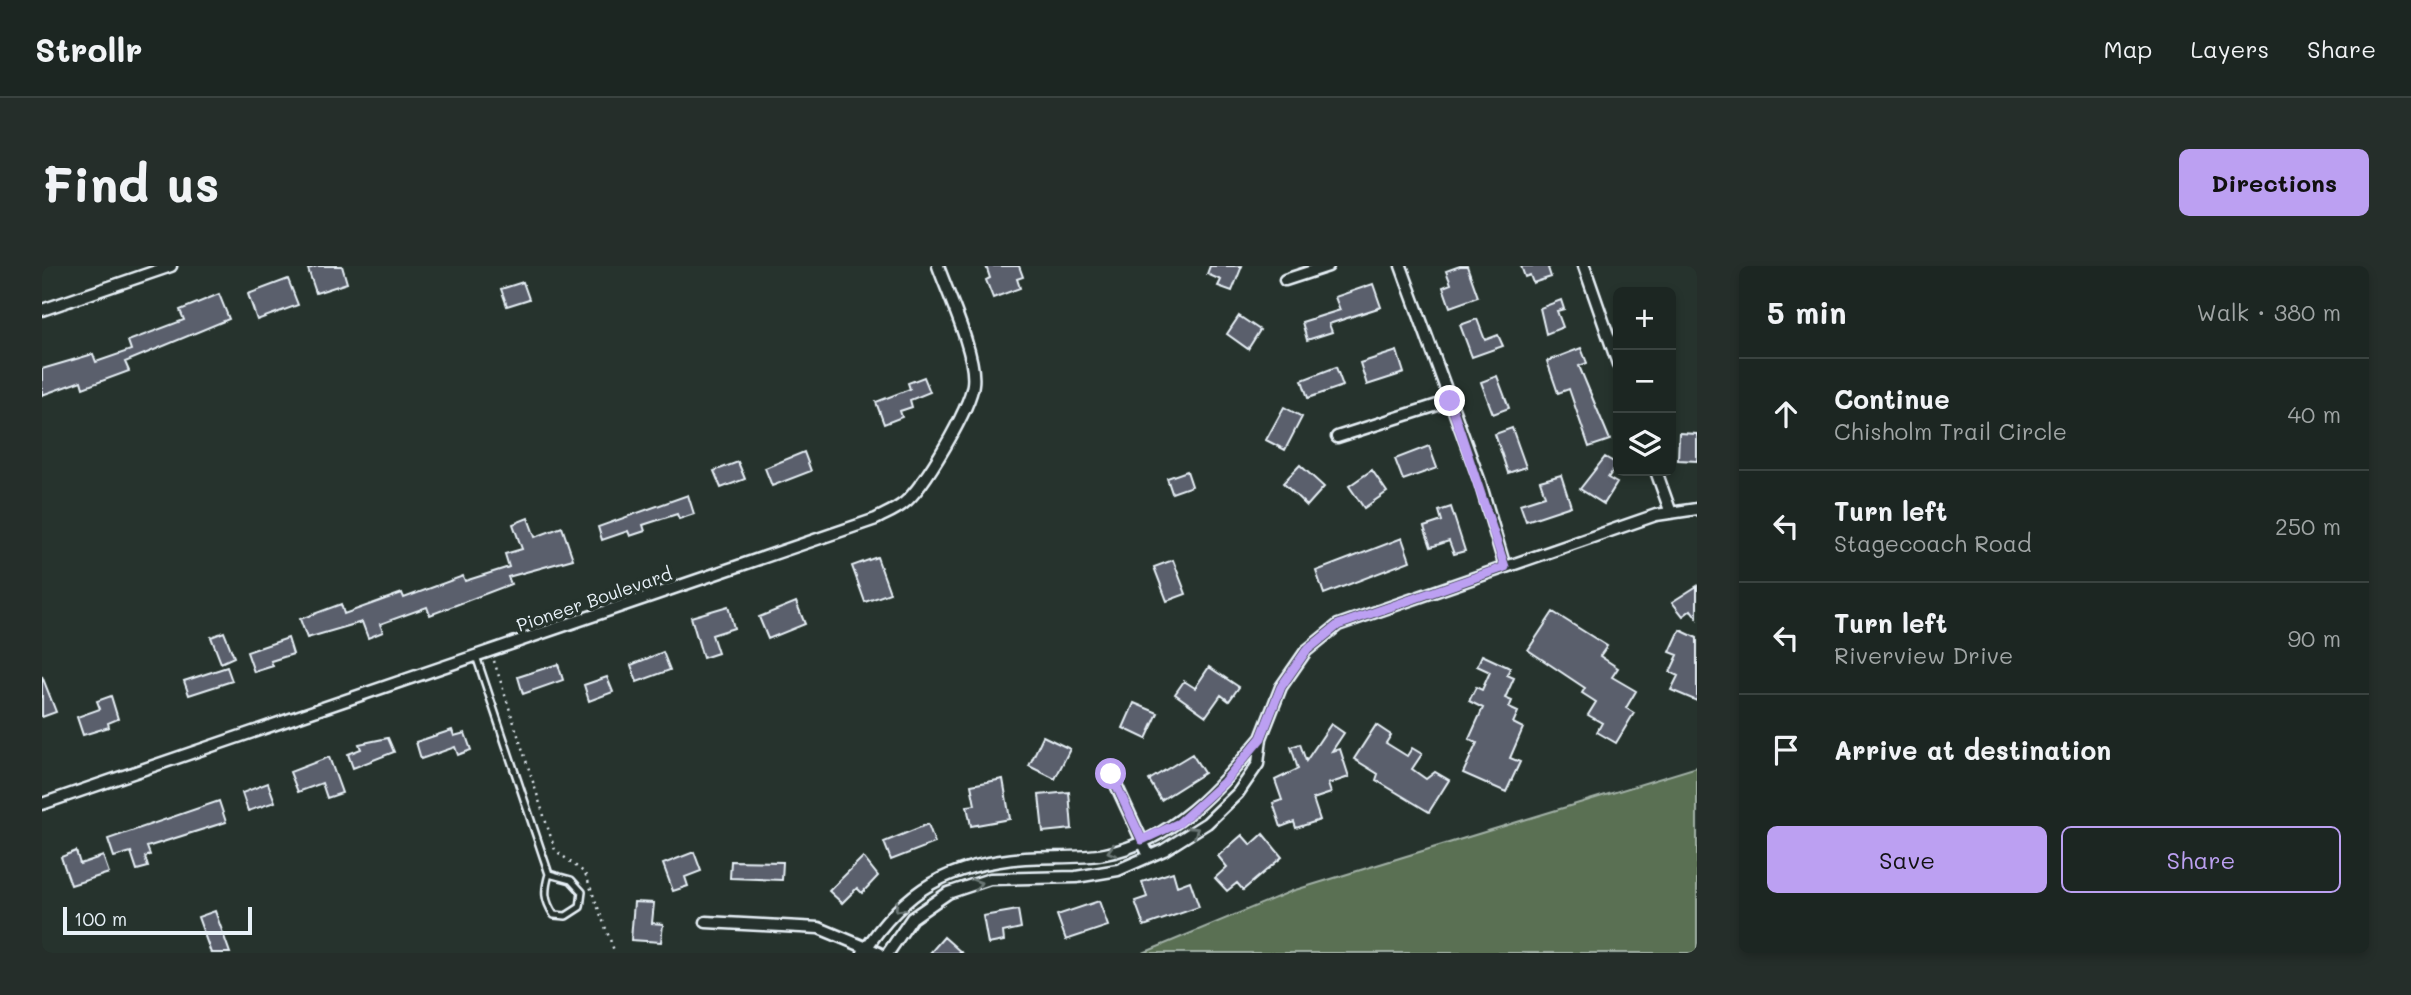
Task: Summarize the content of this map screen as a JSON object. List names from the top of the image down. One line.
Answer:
{"streets":{"street":["Pioneer Boulevard"]},"scale_bar":"100 m","page":{"header":"Strollr","nav":["Map","Layers","Share"],"buttons":["Directions",["Save","Share"]],"title":"Find us","heading":["5 min","Walk · 380 m"],"map_buttons":["+","−"],"list":[["Continue","Chisholm Trail Circle","40 m"],["Turn left","Stagecoach Road","250 m"],["Turn left","Riverview Drive","90 m"],"Arrive at destination"],"scale":"100 m"}}
